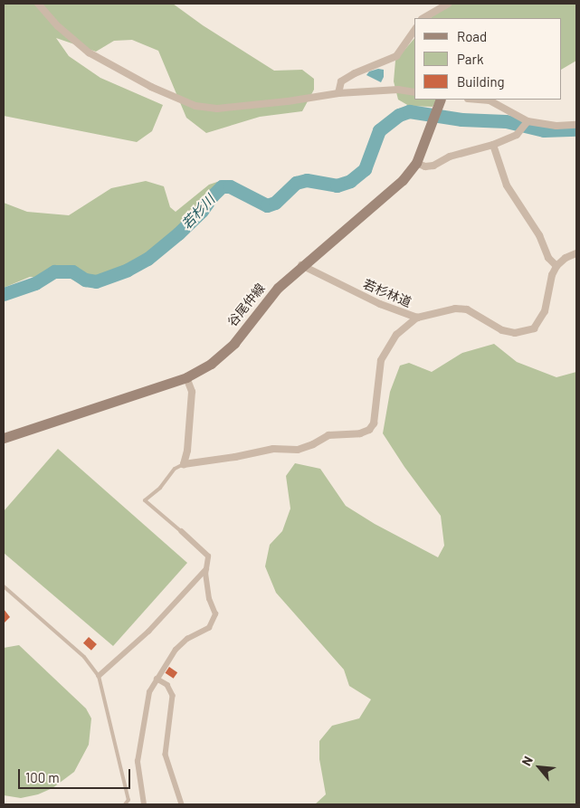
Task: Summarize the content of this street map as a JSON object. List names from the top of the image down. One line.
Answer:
{"streets":{"main road":["谷尾仲線"],"street":["若杉林道"]},"crossings":[["若杉林道","谷尾仲線"]],"water":["若杉川"],"legend":["Road","Park","Building"],"scale_bar":"100 m","north":"top left"}
